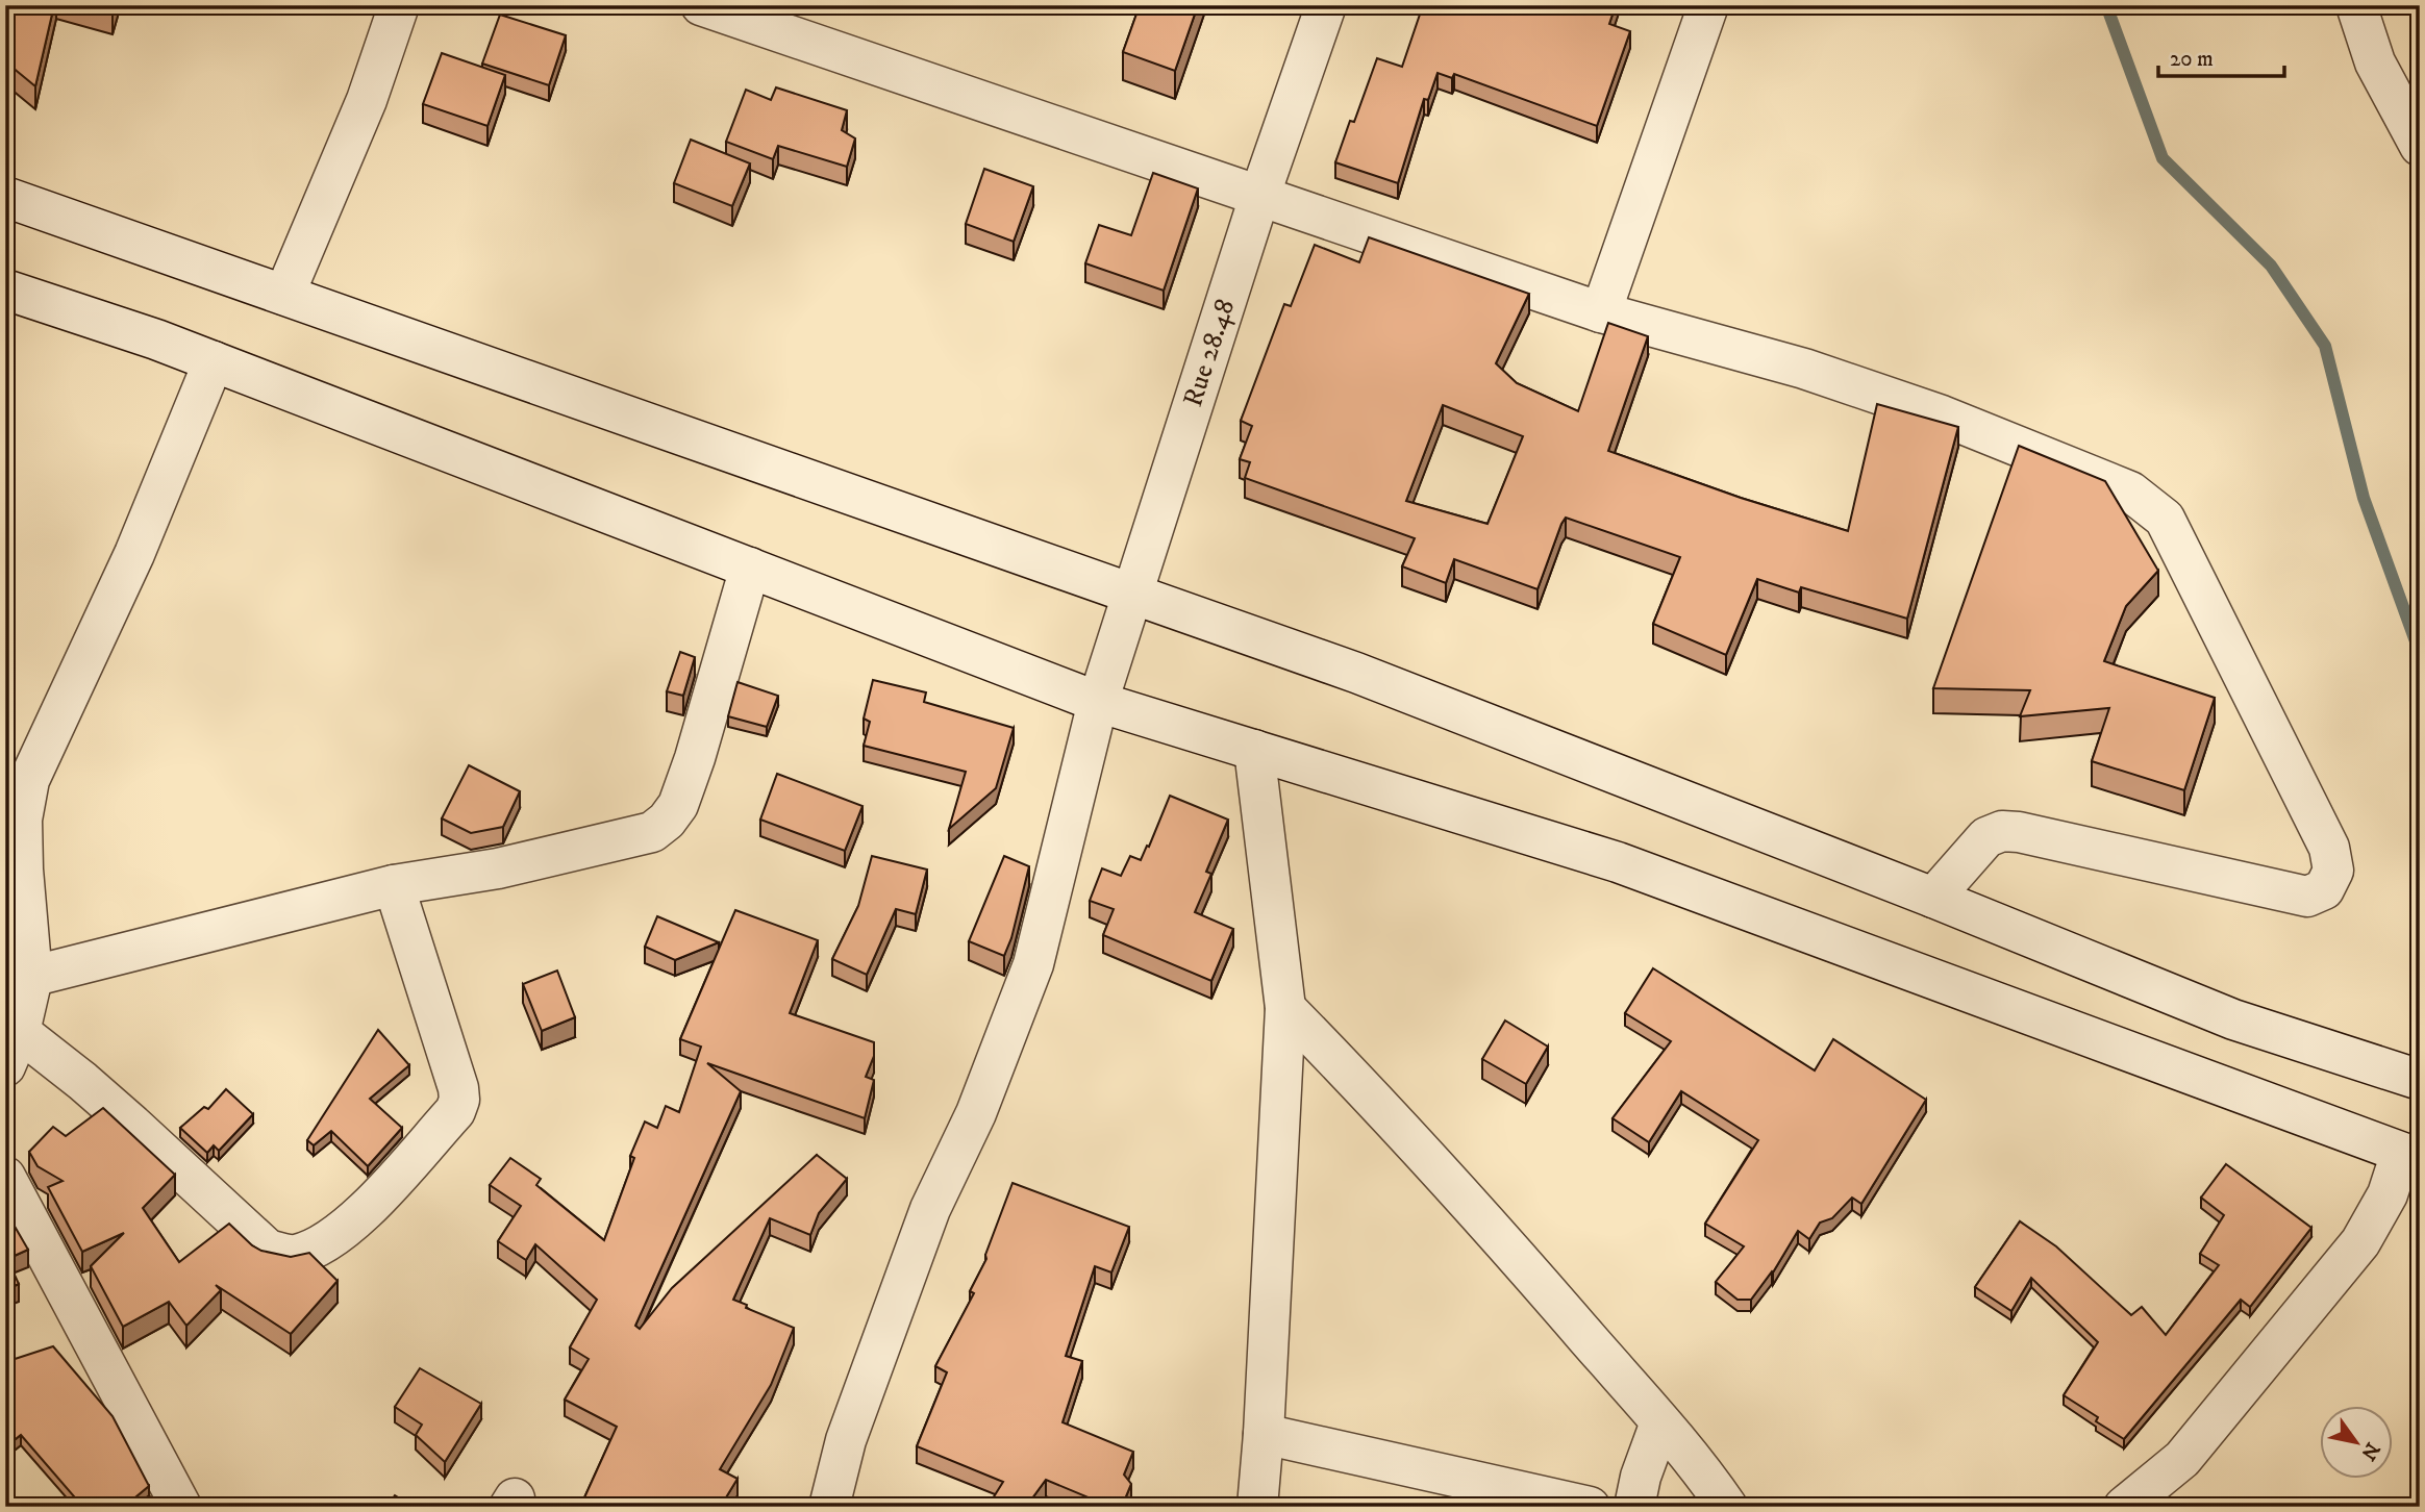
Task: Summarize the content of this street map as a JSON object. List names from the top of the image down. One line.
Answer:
{"streets":{"street":["Rue 28.48"]},"scale_bar":"20 m","north":"bottom right"}
